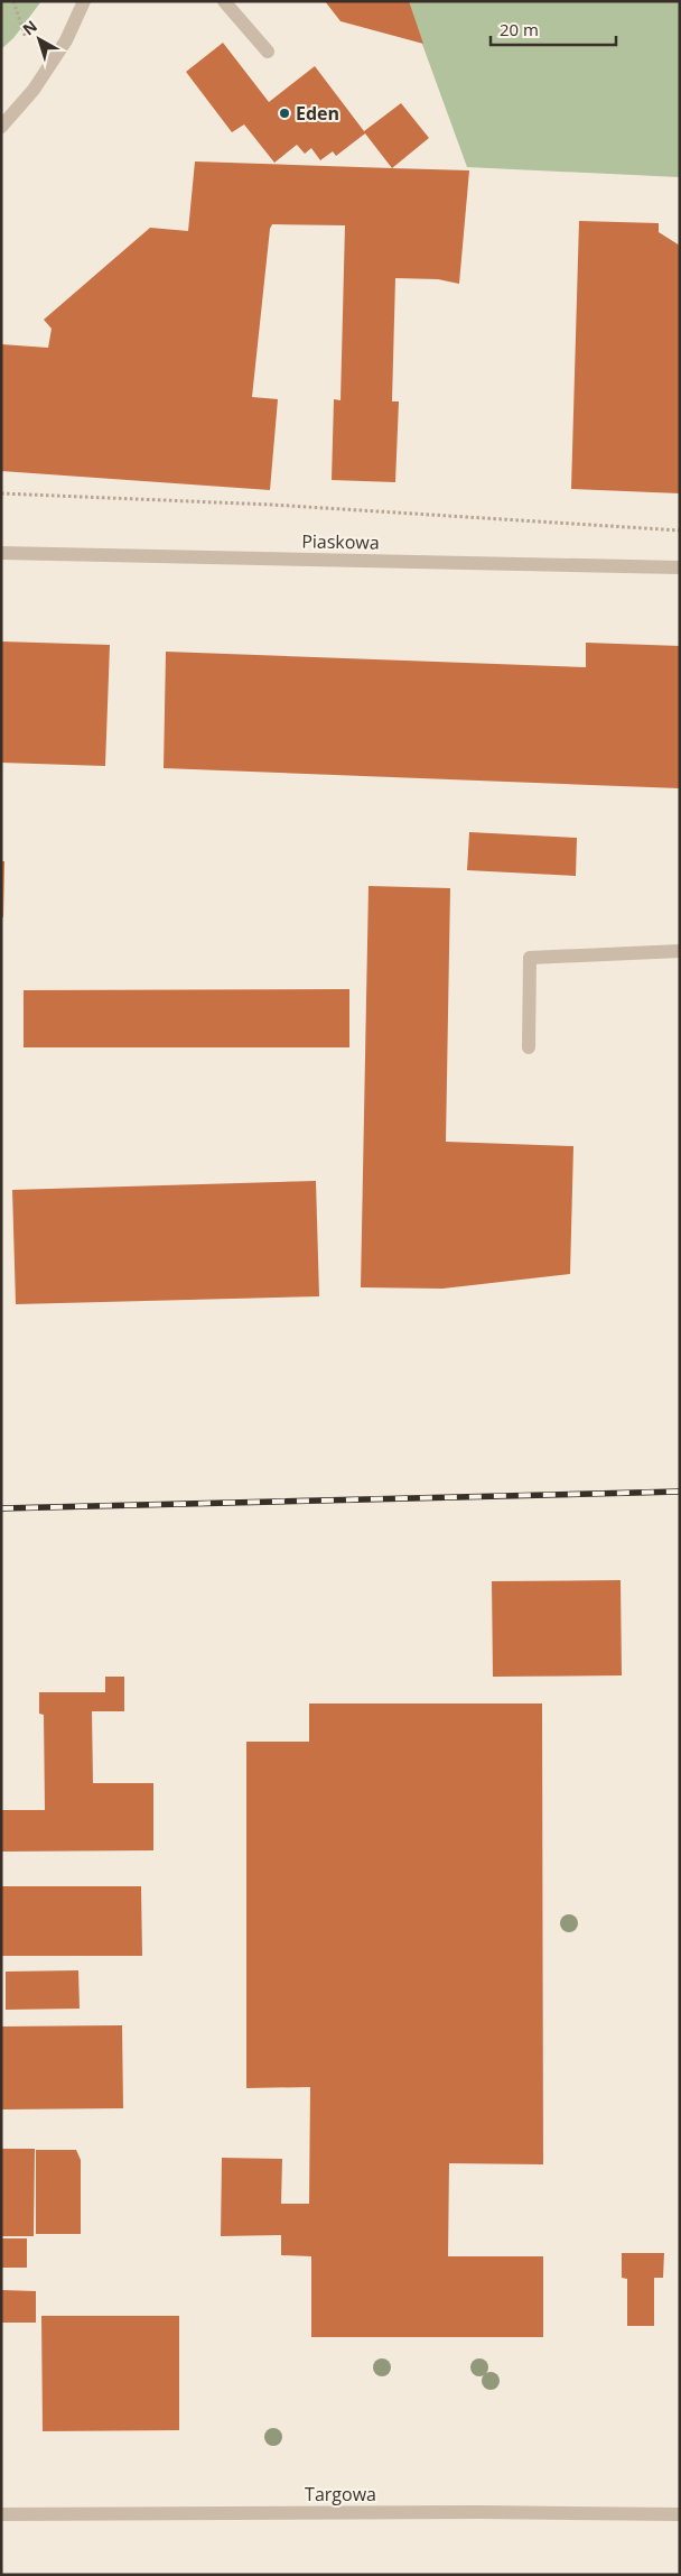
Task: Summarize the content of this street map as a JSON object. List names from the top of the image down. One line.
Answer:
{"streets":{"street":["Piaskowa","Targowa"]},"places":["Eden"],"scale_bar":"20 m","north":"top left"}
